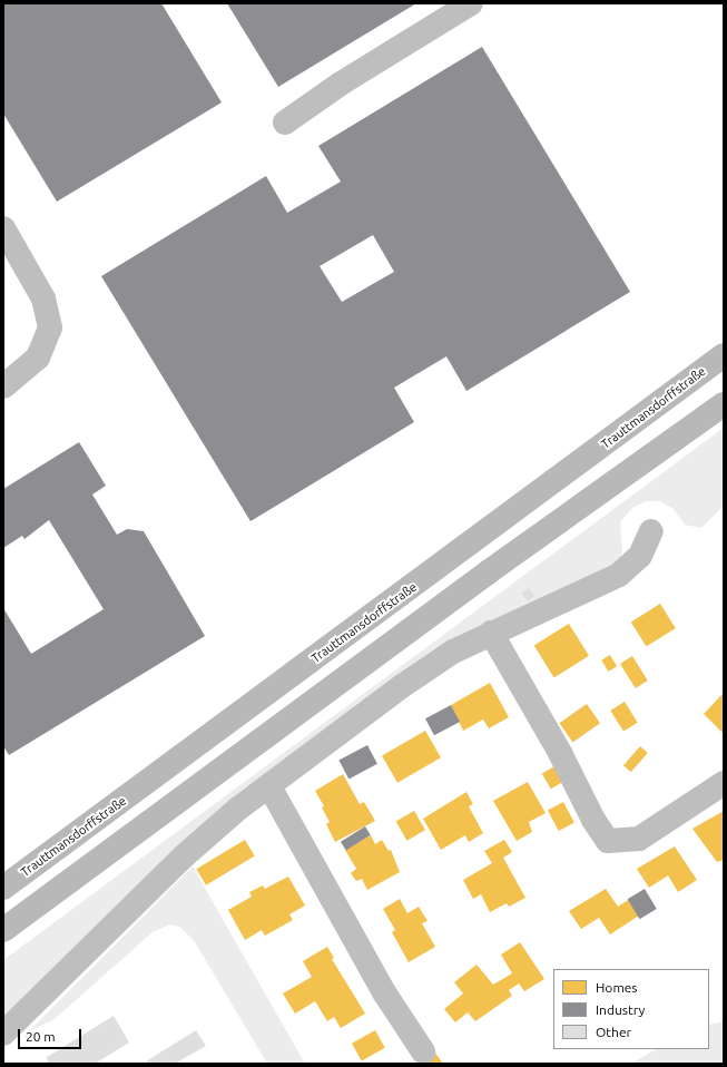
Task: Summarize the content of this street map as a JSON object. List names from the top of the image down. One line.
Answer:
{"streets":{"main road":["Trauttmansdorffstraße"]},"legend":["Homes","Industry","Other"],"scale_bar":"20 m"}
